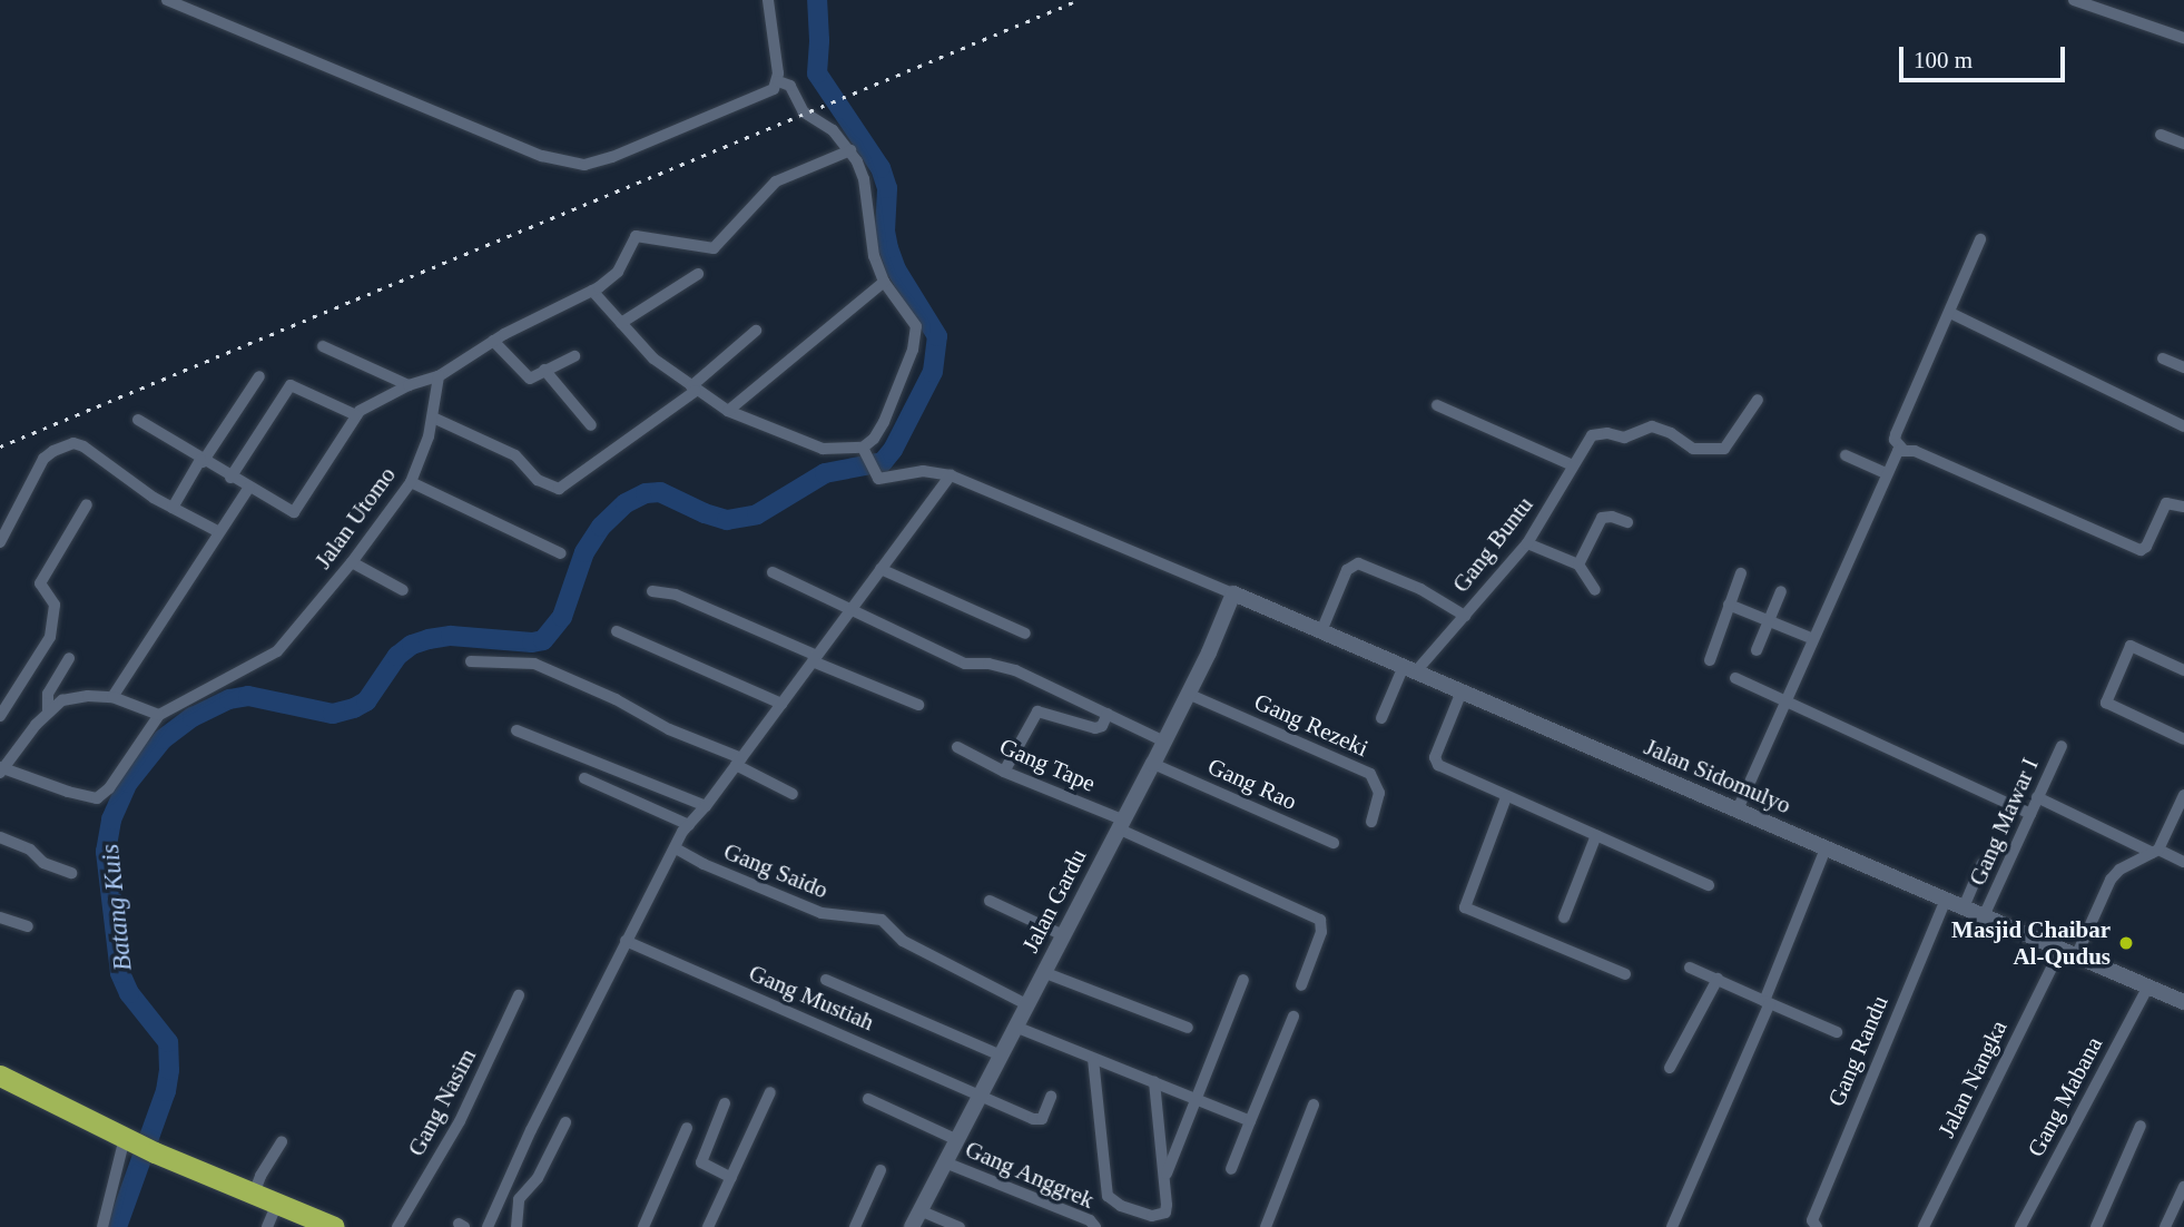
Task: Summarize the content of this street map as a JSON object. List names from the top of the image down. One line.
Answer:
{"streets":{"street":["Jalan Utomo","Gang Buntu","Gang Rezeki","Gang Tape","Jalan Sidomulyo","Gang Rao","Gang Mawar I","Gang Saido","Jalan Gardu","Gang Mustiah","Gang Randu","Jalan Nangka","Gang Mabana","Gang Nasim","Gang Anggrek"]},"crossings":[["Gang Buntu","Jalan Sidomulyo"],["Gang Rezeki","Jalan Gardu"],["Gang Tape","Jalan Gardu"],["Jalan Sidomulyo","Gang Mawar I"],["Jalan Sidomulyo","Jalan Gardu"],["Jalan Sidomulyo","Gang Randu"],["Jalan Sidomulyo","Jalan Nangka"],["Jalan Sidomulyo","Gang Mabana"],["Gang Rao","Jalan Gardu"],["Gang Saido","Jalan Gardu"],["Jalan Gardu","Gang Mustiah"],["Jalan Gardu","Gang Anggrek"]],"water":["Batang Kuis"],"places":["Masjid Chaibar Al-Qudus"],"scale_bar":"100 m"}
